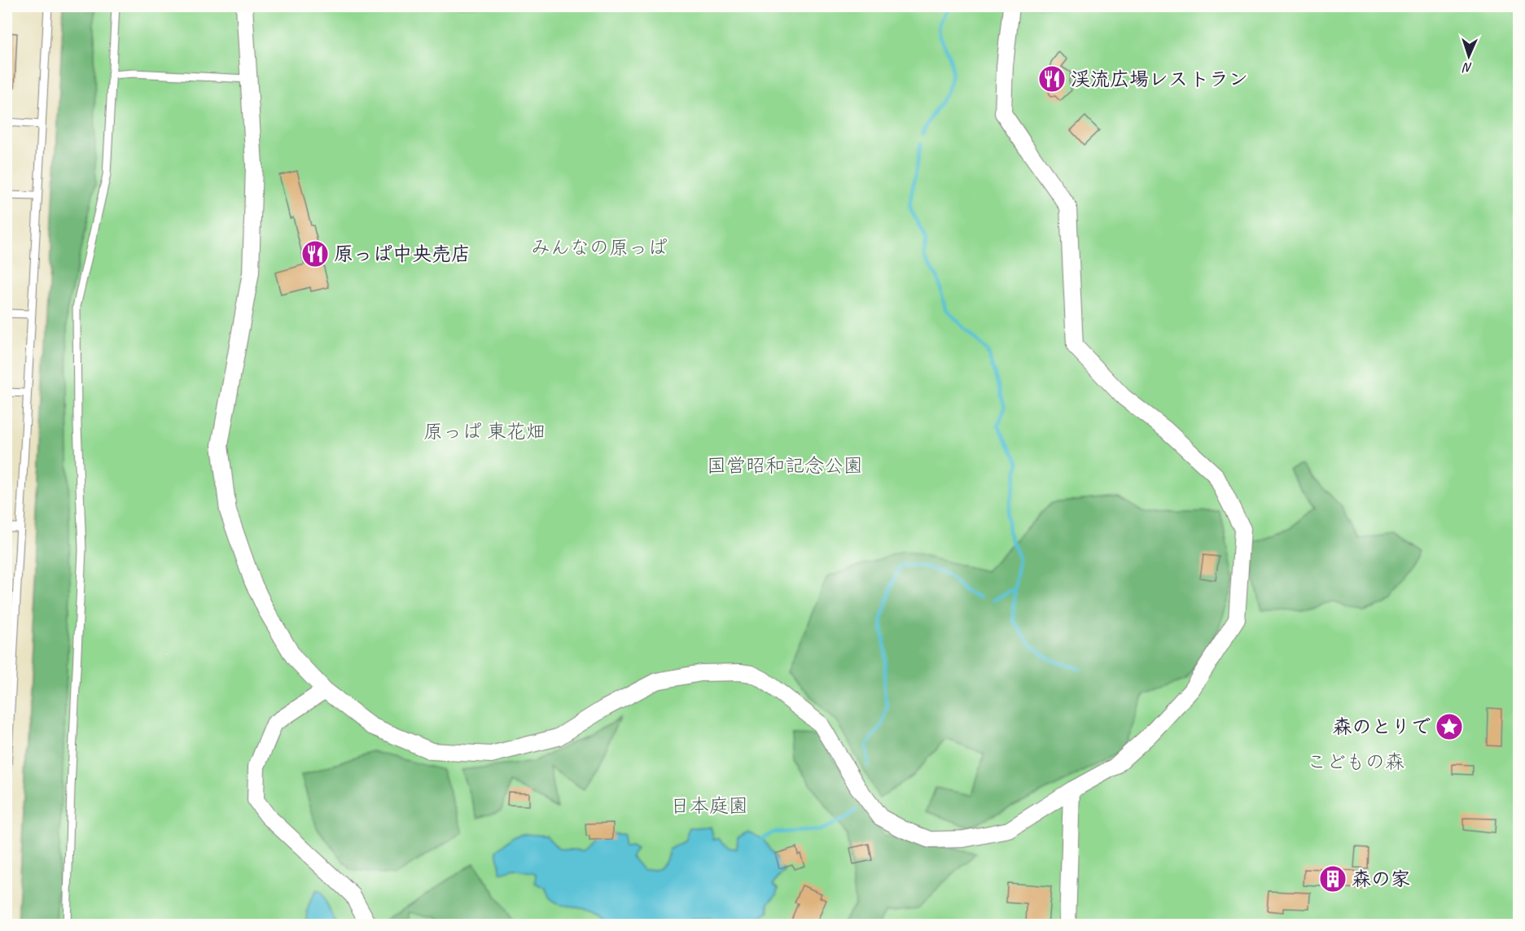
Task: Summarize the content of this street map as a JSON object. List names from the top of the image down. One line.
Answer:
{"parks":["みんなの原っぱ","原っぱ 東花畑","国営昭和記念公園","こどもの森","日本庭園"],"places":{"restaurant":["渓流広場レストラン","原っぱ中央売店"],"place":["森のとりで"],"building":["森の家"]},"north":"bottom"}
